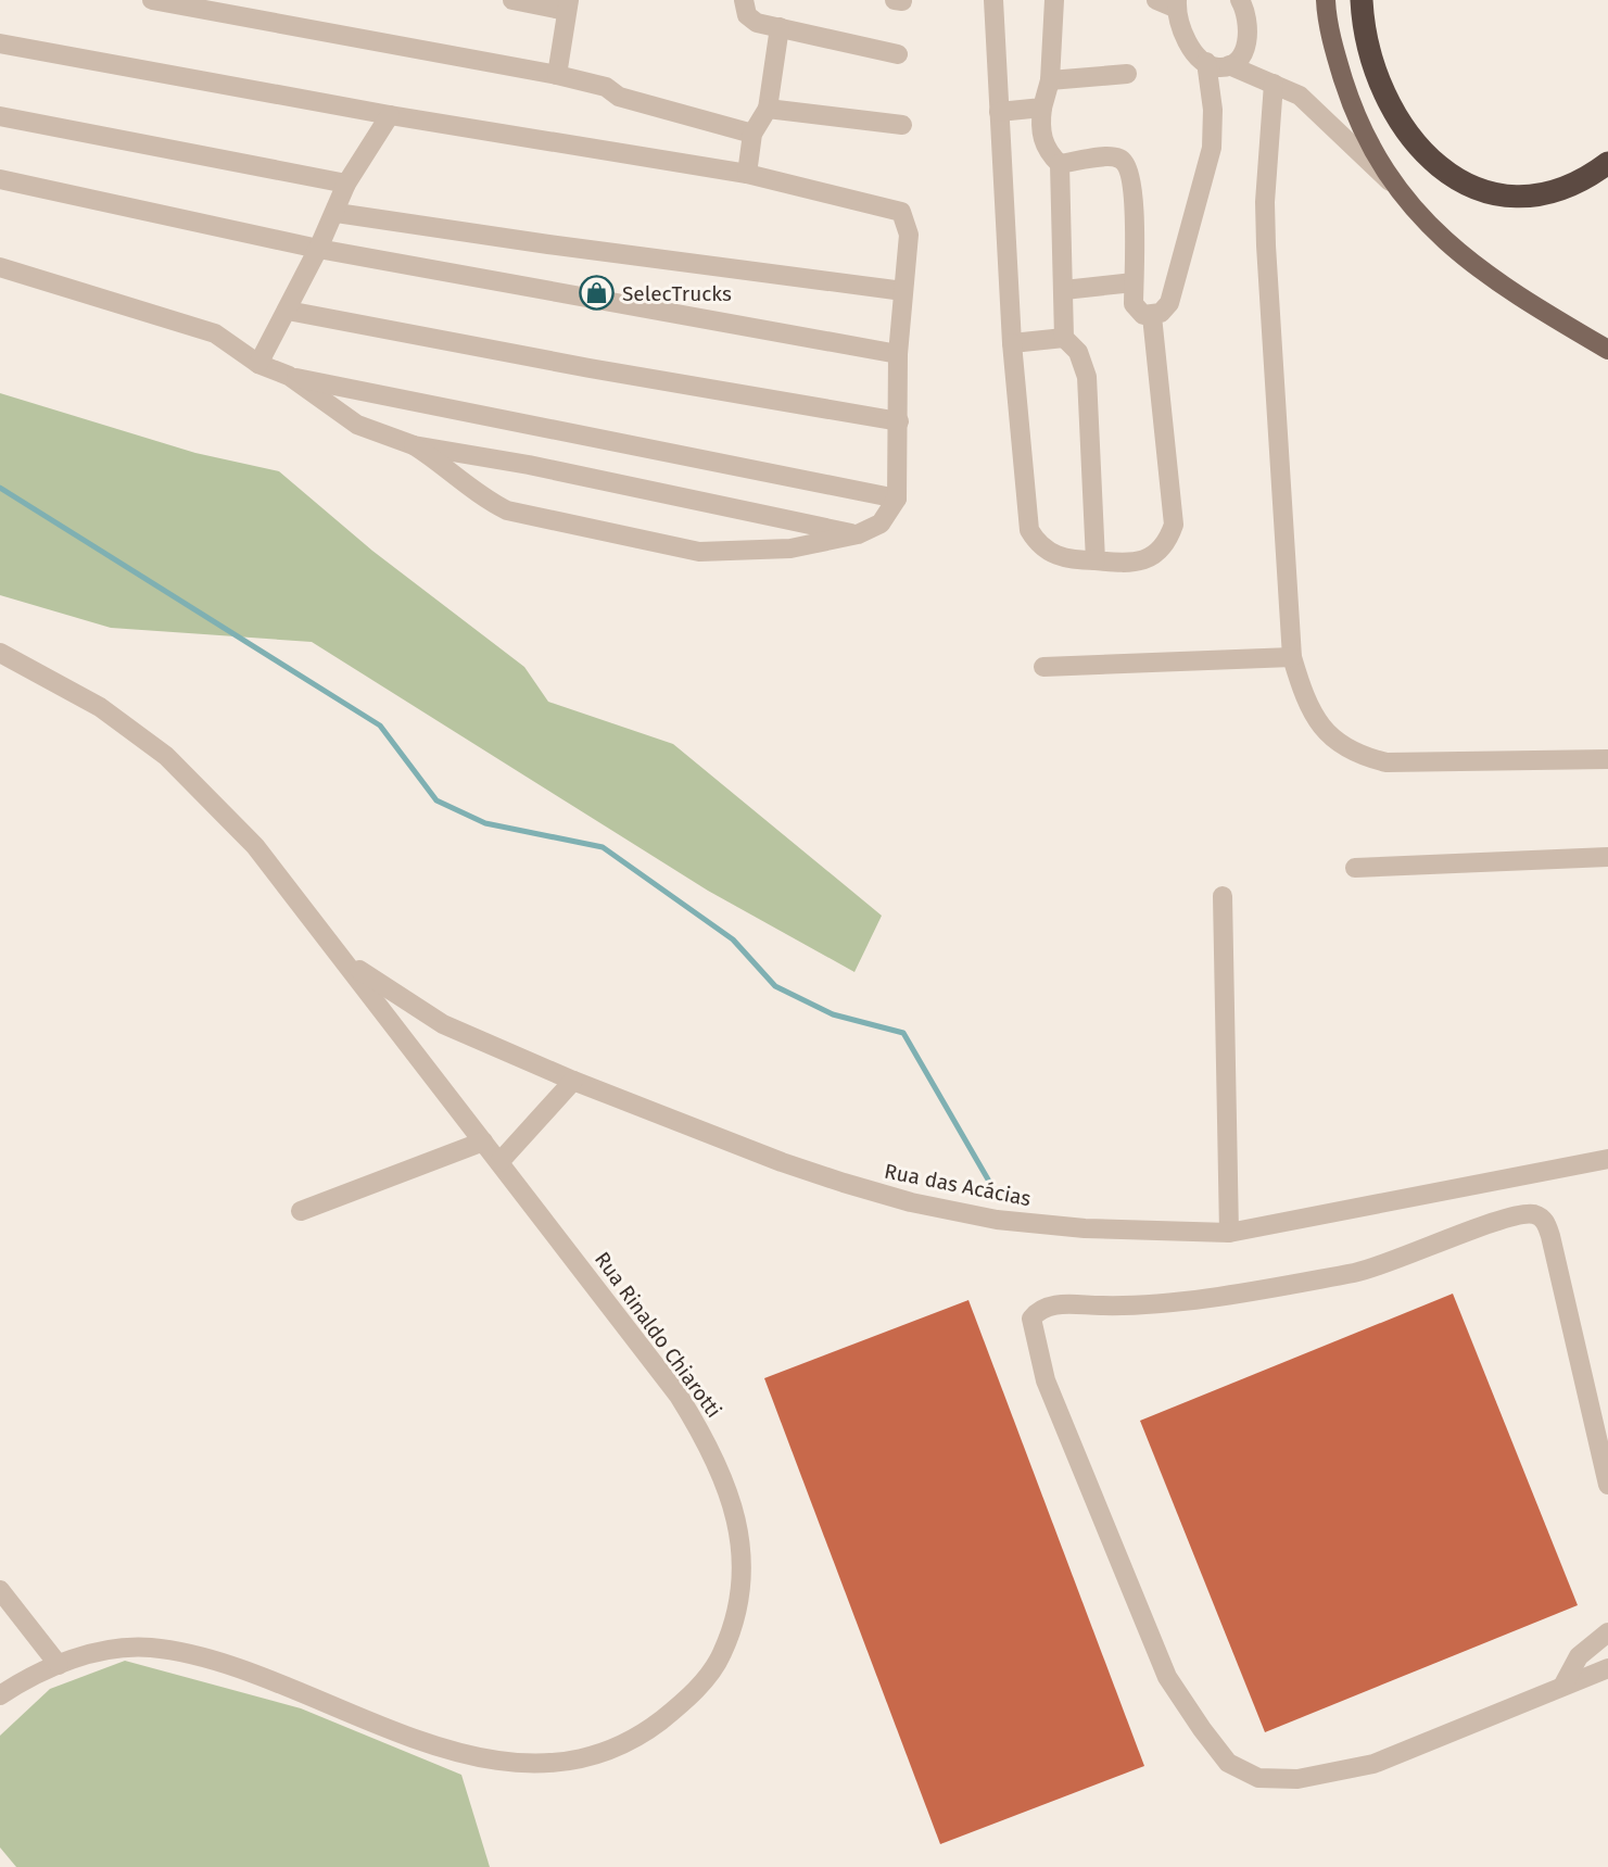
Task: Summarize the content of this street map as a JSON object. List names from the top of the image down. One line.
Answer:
{"streets":{"street":["Rua das Acácias","Rua Rinaldo Chiarotti"]},"crossings":[["Rua das Acácias","Rua Rinaldo Chiarotti"]],"places":{"shop":["SelecTrucks"]}}
